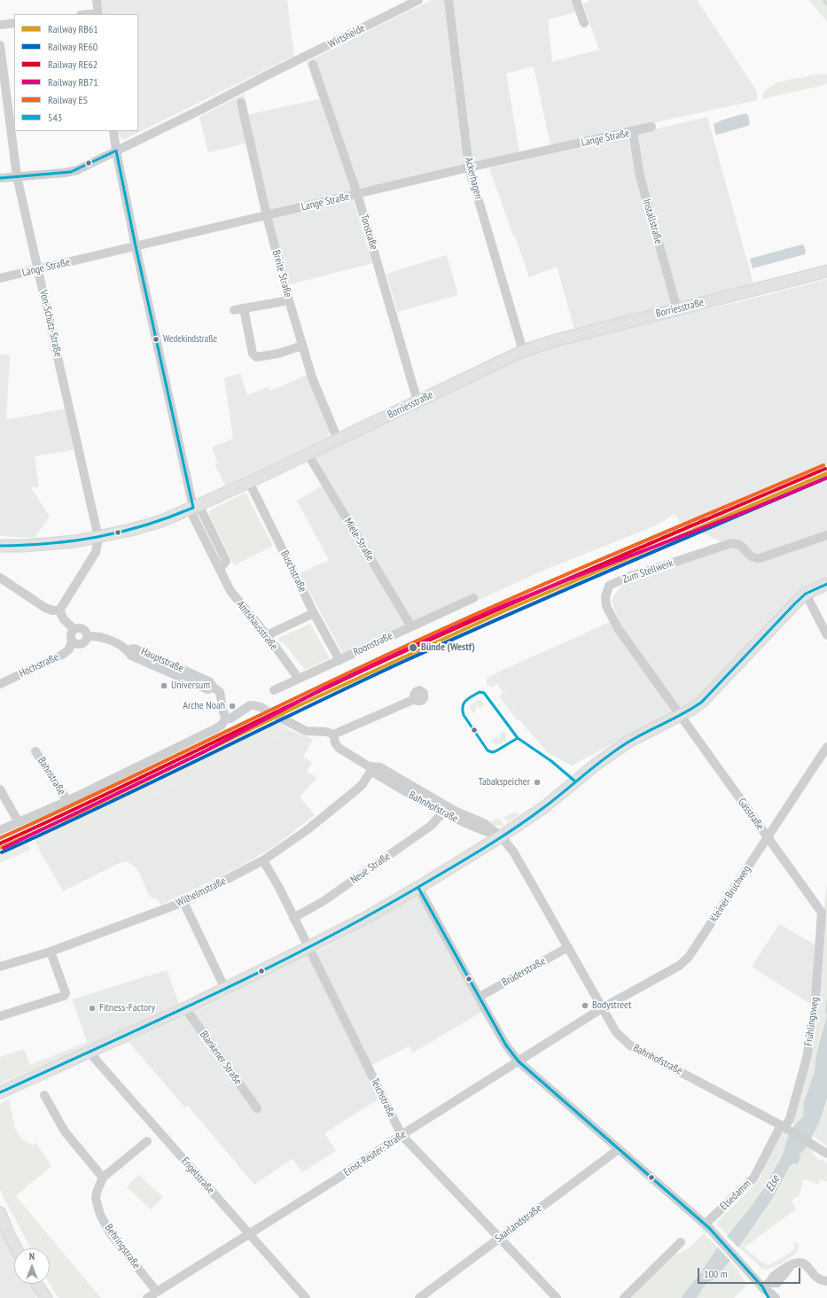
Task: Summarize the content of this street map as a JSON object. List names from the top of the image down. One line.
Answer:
{"streets":{"main road":["Borriesstraße"],"street":["Wirtsheide","Lange Straße","Ackerhagen","Installstraße","Tonstraße","Breite Straße","Von-Schütz-Straße","Miele-Straße","Buschstraße","Zum Stellwerk","Amtshausstraße","Roonstraße","Hauptstraße","Hochstraße","Bahnstraße","Bahnhofstraße","Gasstraße","Neue Straße","Wilhelmstraße","Kleiner Bruchweg","Brüderstraße","Frühlingsweg","Blankener Straße","Teichstraße","Ernst-Reuter-Straße","Engelstraße","Elsedamm","Saarlandstraße","Behringstraße"]},"crossings":[["Wirtsheide","Von-Schütz-Straße"],["Lange Straße","Ackerhagen"],["Lange Straße","Installstraße"],["Lange Straße","Tonstraße"],["Lange Straße","Breite Straße"],["Lange Straße","Von-Schütz-Straße"],["Ackerhagen","Borriesstraße"],["Installstraße","Borriesstraße"],["Tonstraße","Borriesstraße"],["Breite Straße","Borriesstraße"],["Borriesstraße","Von-Schütz-Straße"],["Borriesstraße","Miele-Straße"],["Borriesstraße","Buschstraße"],["Borriesstraße","Amtshausstraße"],["Miele-Straße","Roonstraße"],["Buschstraße","Roonstraße"],["Zum Stellwerk","Gasstraße"],["Amtshausstraße","Roonstraße"],["Hauptstraße","Hochstraße"],["Hauptstraße","Bahnstraße"],["Bahnhofstraße","Neue Straße"],["Bahnhofstraße","Wilhelmstraße"],["Bahnhofstraße","Kleiner Bruchweg"],["Bahnhofstraße","Brüderstraße"],["Bahnhofstraße","Frühlingsweg"],["Bahnhofstraße","Ernst-Reuter-Straße"],["Bahnhofstraße","Elsedamm"],["Gasstraße","Kleiner Bruchweg"],["Gasstraße","Frühlingsweg"],["Neue Straße","Teichstraße"],["Wilhelmstraße","Teichstraße"],["Kleiner Bruchweg","Ernst-Reuter-Straße"],["Frühlingsweg","Elsedamm"],["Teichstraße","Ernst-Reuter-Straße"],["Teichstraße","Saarlandstraße"],["Ernst-Reuter-Straße","Engelstraße"],["Ernst-Reuter-Straße","Behringstraße"]],"water":["Else"],"places":["Wedekindstraße","Bünde (Westf)","Universum","Arche Noah","Tabakspeicher","Bodystreet","Fitness-Factory"],"lines":["transit line 543","rail line ES","rail line RE62","rail line RB61","rail line RE60","rail line RB71"],"legend":["Railway RB61","Railway RE60","Railway RE62","Railway RB71","Railway ES","543"],"scale_bar":"100 m","north":"top"}
